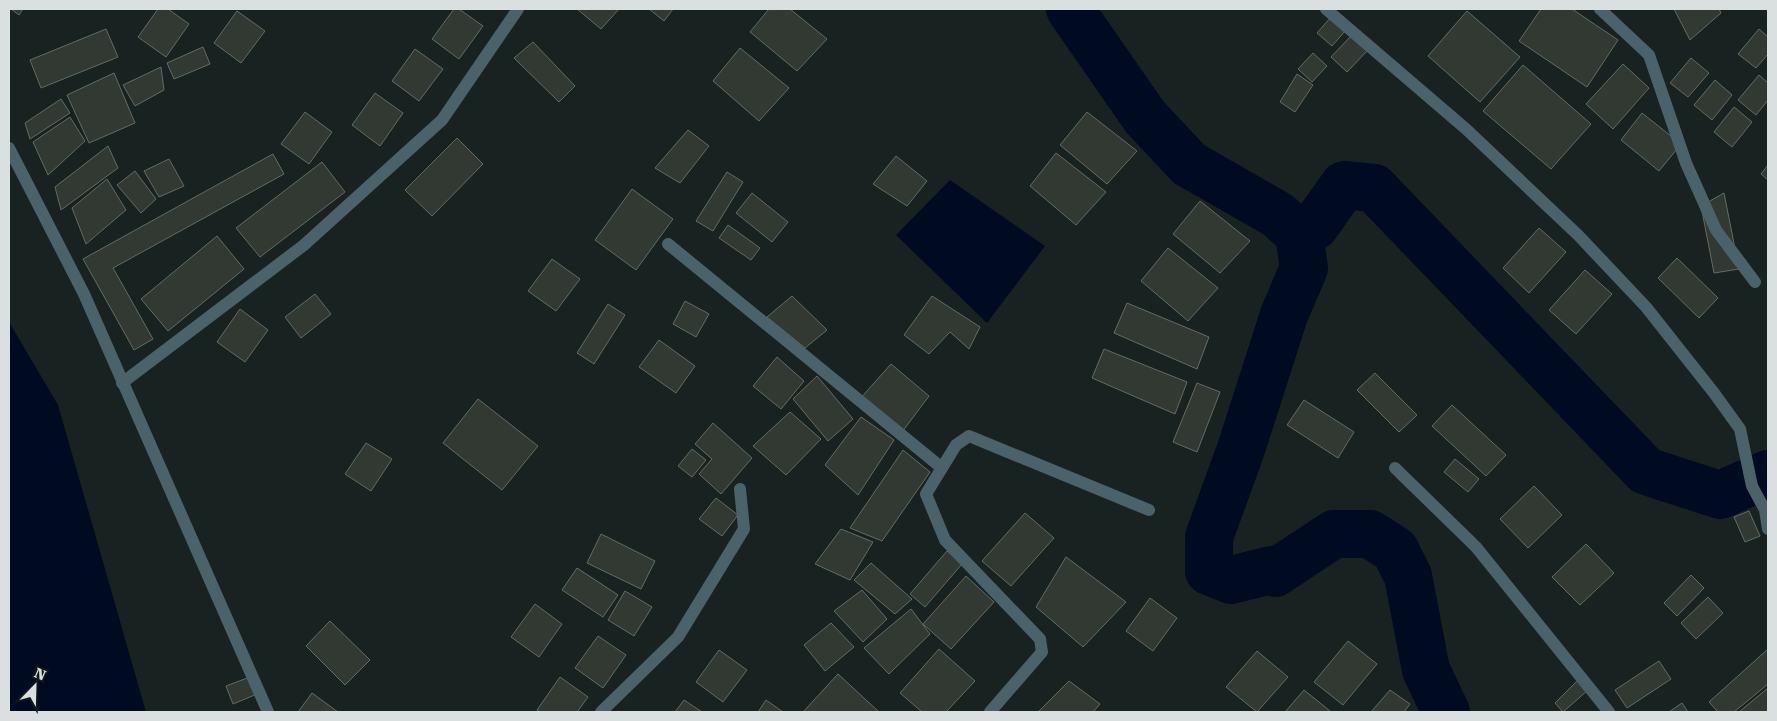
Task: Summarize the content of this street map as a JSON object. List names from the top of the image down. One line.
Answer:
{"north":"top right"}
